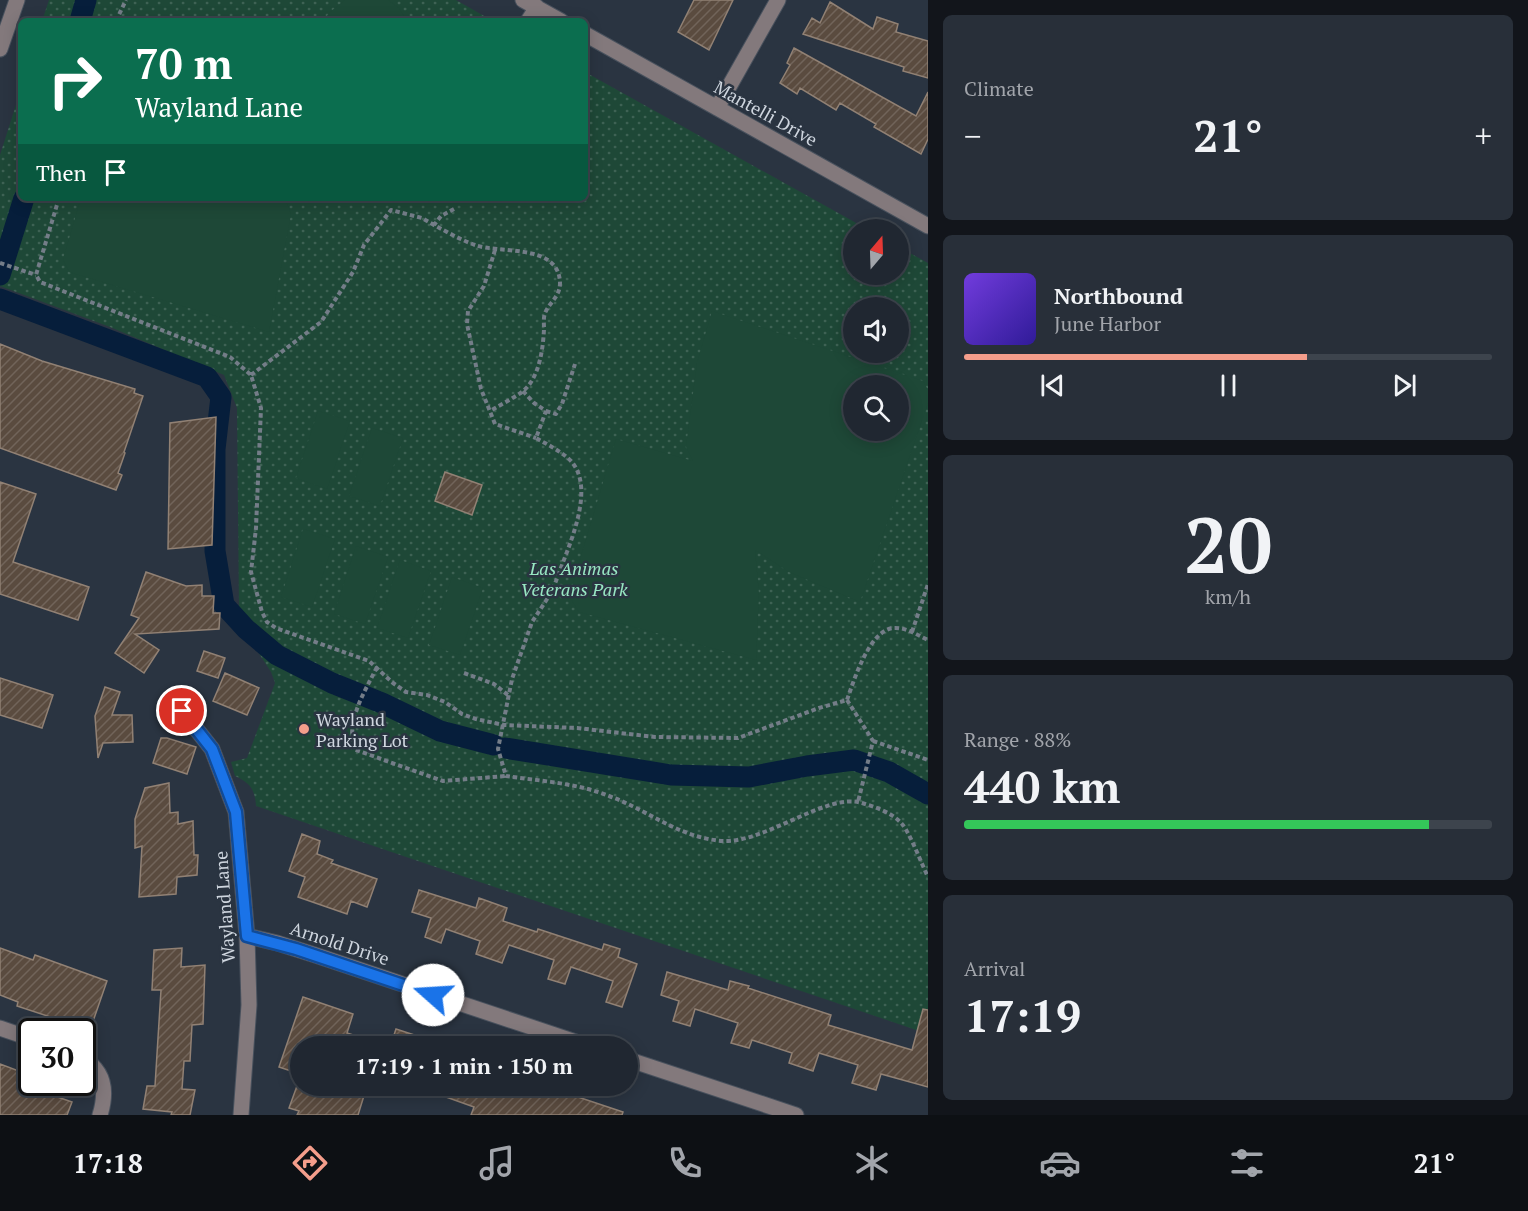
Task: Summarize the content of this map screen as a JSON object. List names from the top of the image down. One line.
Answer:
{"streets":{"street":["Mantelli Drive","Wayland Lane","Arnold Drive"]},"crossings":[["Wayland Lane","Arnold Drive"]],"parks":["Las Animas Veterans Park"],"places":["Wayland Parking Lot"],"north":"top","page":{"tile":["Climate",["20","km/h"],["Range · 88%","440 km"],["Arrival","17:19"]],"turn":["70 m","Wayland Lane"],"heat":["−","21°","+"],"then":"Then","song":["Northbound","June Harbor"],"limit":"30","trip":"17:19 · 1 min · 150 m","tabs":["17:18","21°"]}}
